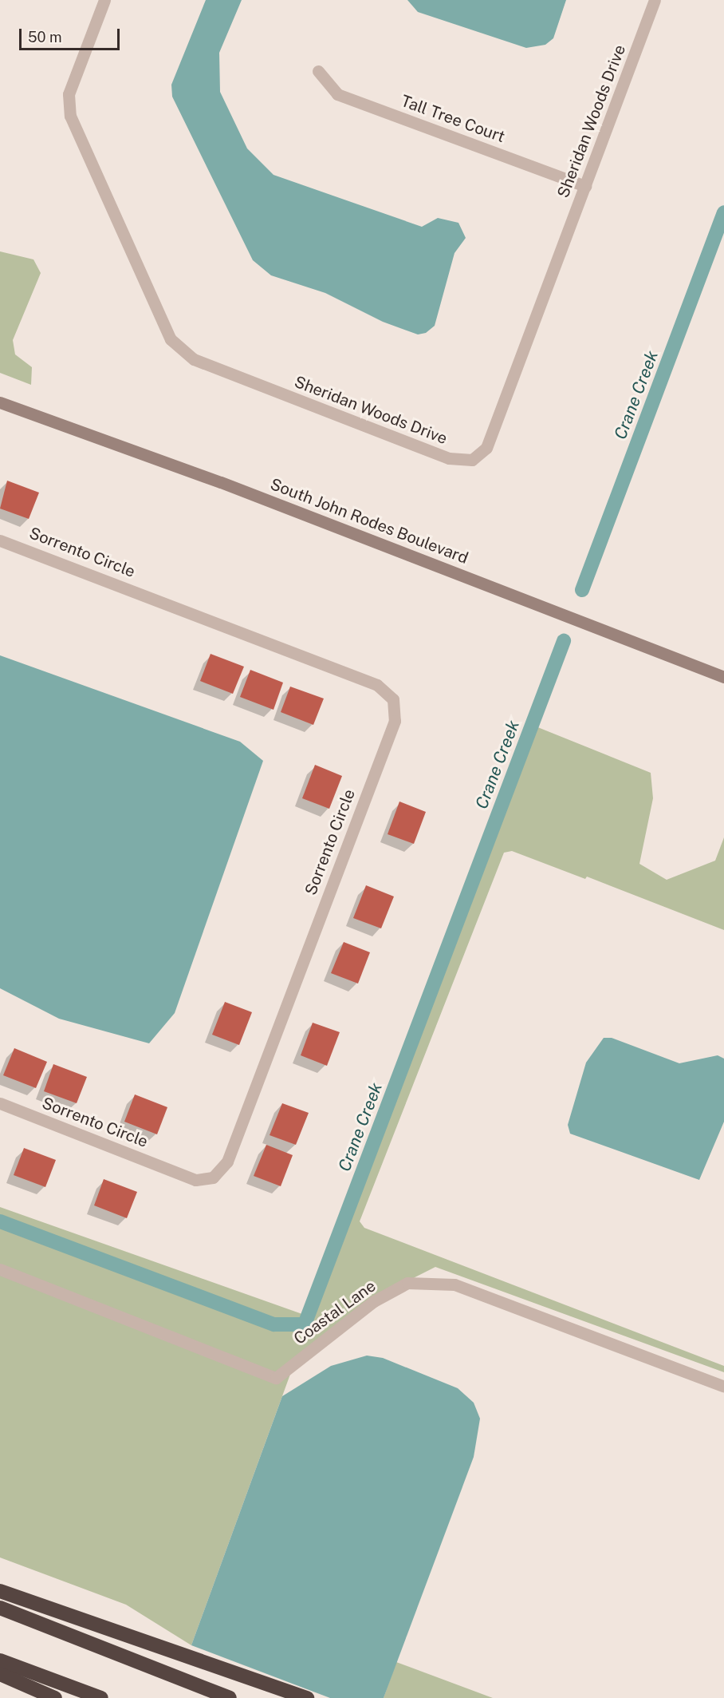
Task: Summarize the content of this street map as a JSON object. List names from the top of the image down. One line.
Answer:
{"streets":{"main road":["South John Rodes Boulevard"],"street":["Tall Tree Court","Sheridan Woods Drive","Sorrento Circle","Coastal Lane"]},"crossings":[["Tall Tree Court","Sheridan Woods Drive"]],"water":["Crane Creek"],"scale_bar":"50 m"}
